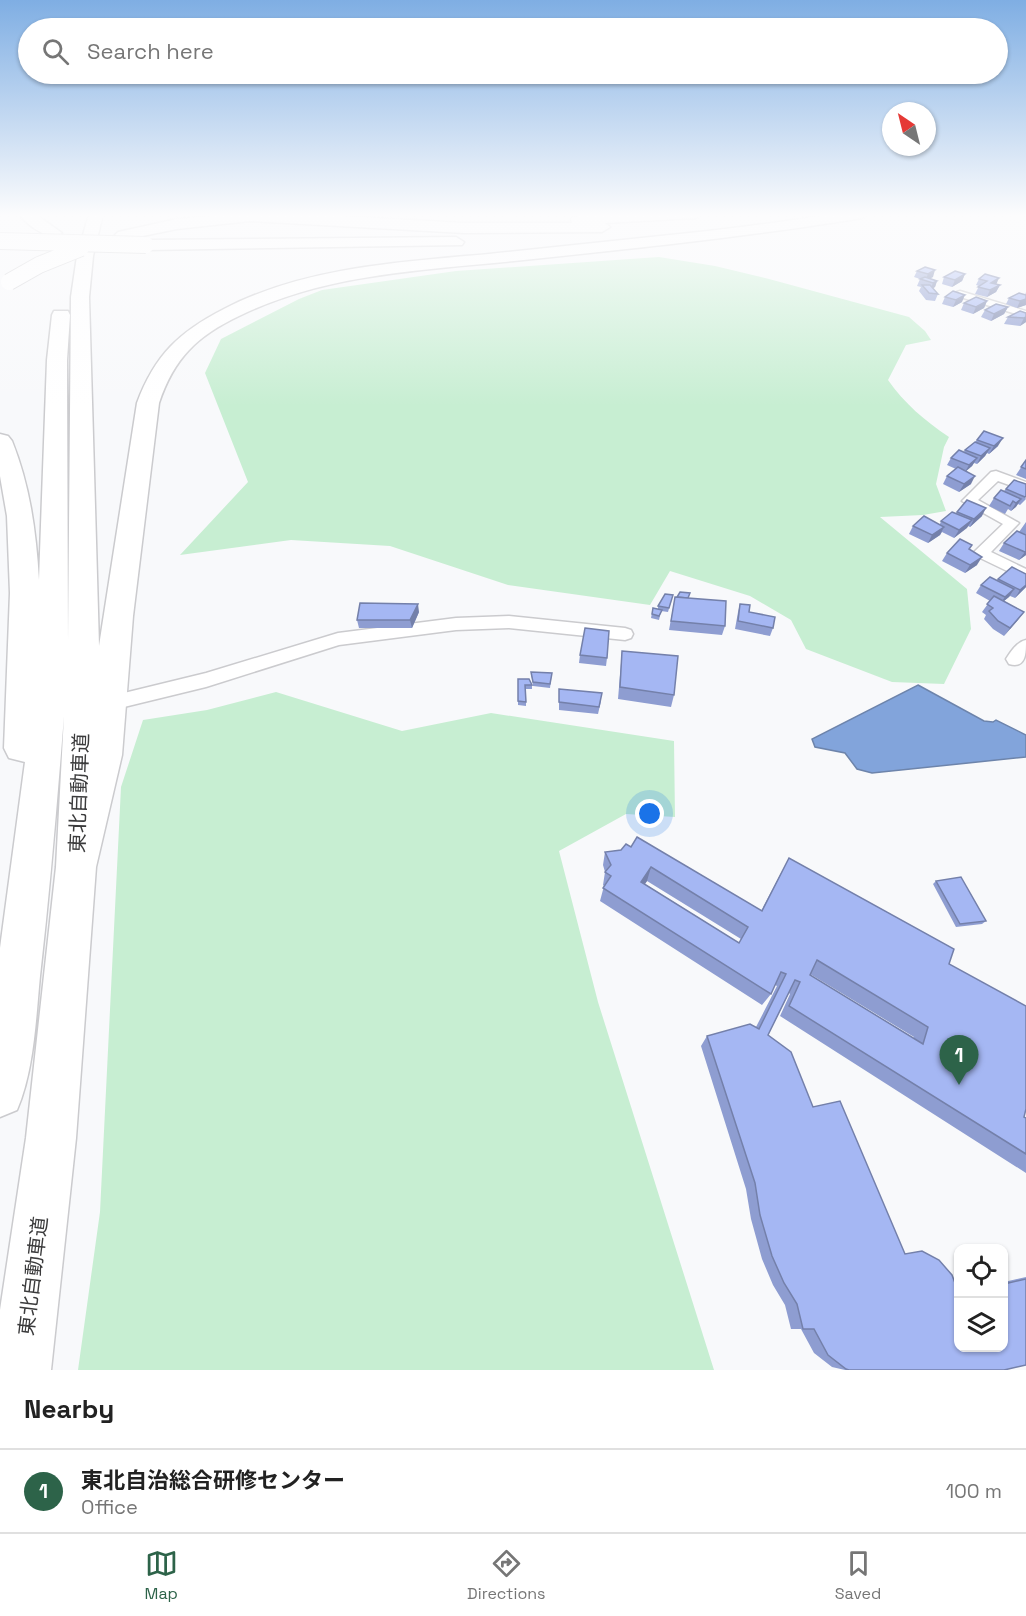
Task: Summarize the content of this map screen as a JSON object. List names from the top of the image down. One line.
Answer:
{"streets":{"highway":["東北自動車道"]},"north":"top left","page":{"search":"Search here","pins":"1","heading":"Nearby","list":[{"mark":"1","name":"東北自治総合研修センター","note":"Office","value":"100 m"}],"nav":["Map","Directions","Saved"]}}
